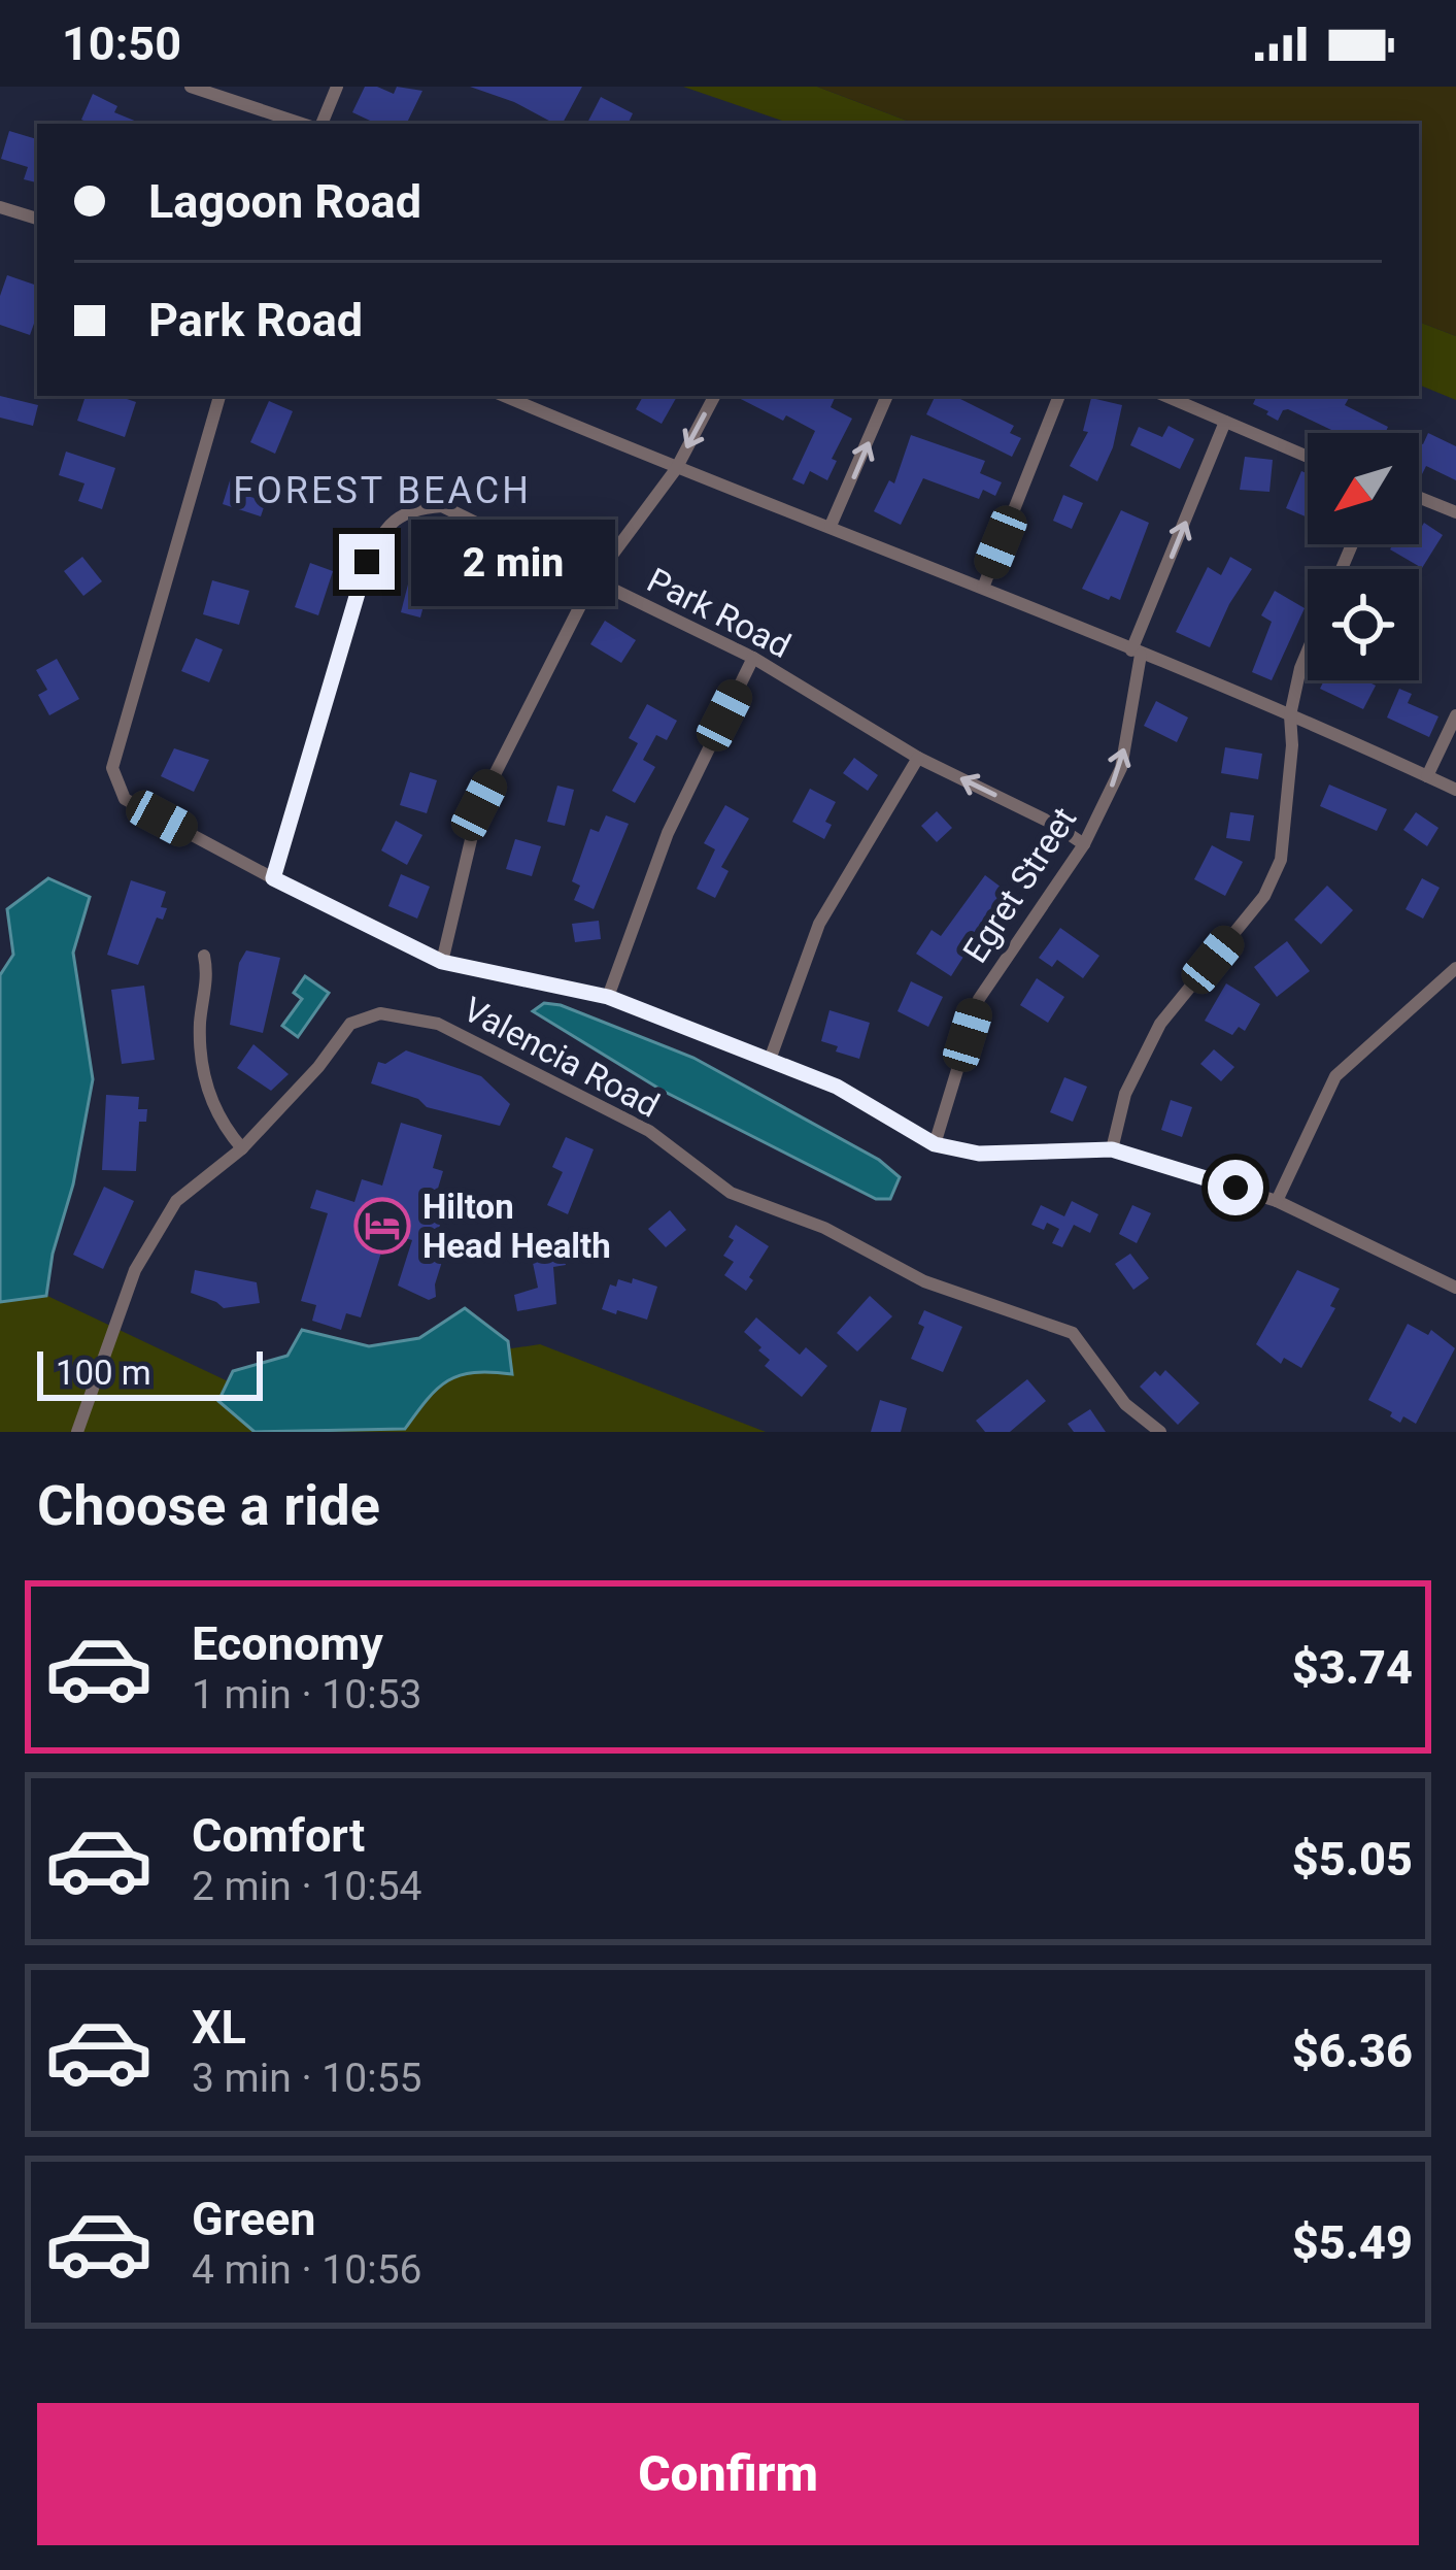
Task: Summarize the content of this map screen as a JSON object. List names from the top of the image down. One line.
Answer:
{"streets":{"street":["Park Road","Egret Street","Valencia Road"]},"crossings":[["Park Road","Egret Street"]],"one_way":["Egret Street"],"districts":["FOREST BEACH"],"places":{"hotel":["Hilton Head Health"]},"scale_bar":"100 m","north":"bottom left","page":{"status":"10:50","banner":["Lagoon Road","Park Road"],"bubble":"2 min","scale":"100 m","heading":"Choose a ride","list":[{"name":"Economy","note":"1 min · 10:53","value":"$3.74"},{"name":"Comfort","note":"2 min · 10:54","value":"$5.05"},{"name":"XL","note":"3 min · 10:55","value":"$6.36"},{"name":"Green","note":"4 min · 10:56","value":"$5.49"}],"buttons":"Confirm"}}
